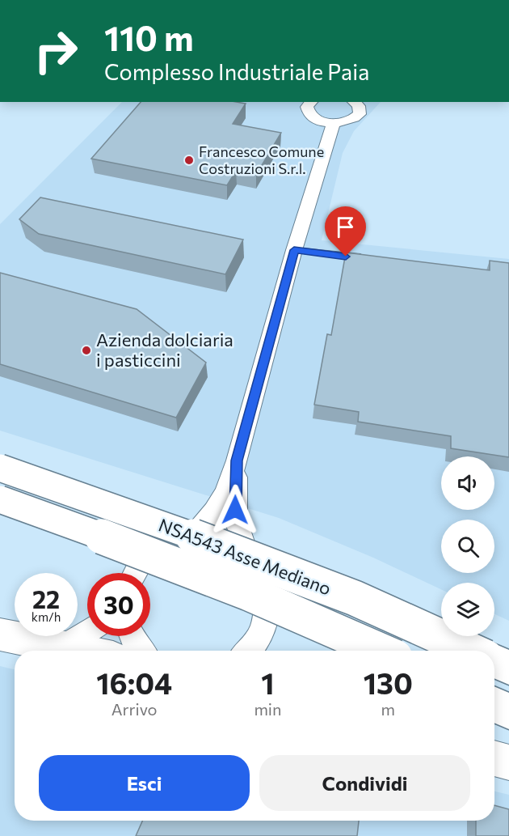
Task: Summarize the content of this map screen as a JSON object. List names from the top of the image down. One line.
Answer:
{"streets":{"highway":["NSA543 Asse Mediano"]},"places":["Francesco Comune Costruzioni S.r.l.","Azienda dolciaria i pasticcini"],"page":{"turn":["110 m","Complesso Industriale Paia"],"speed":"22 km/h","limit":"30","eta":["16:04","Arrivo","1","min","130","m"],"buttons":["Esci","Condividi"]}}
